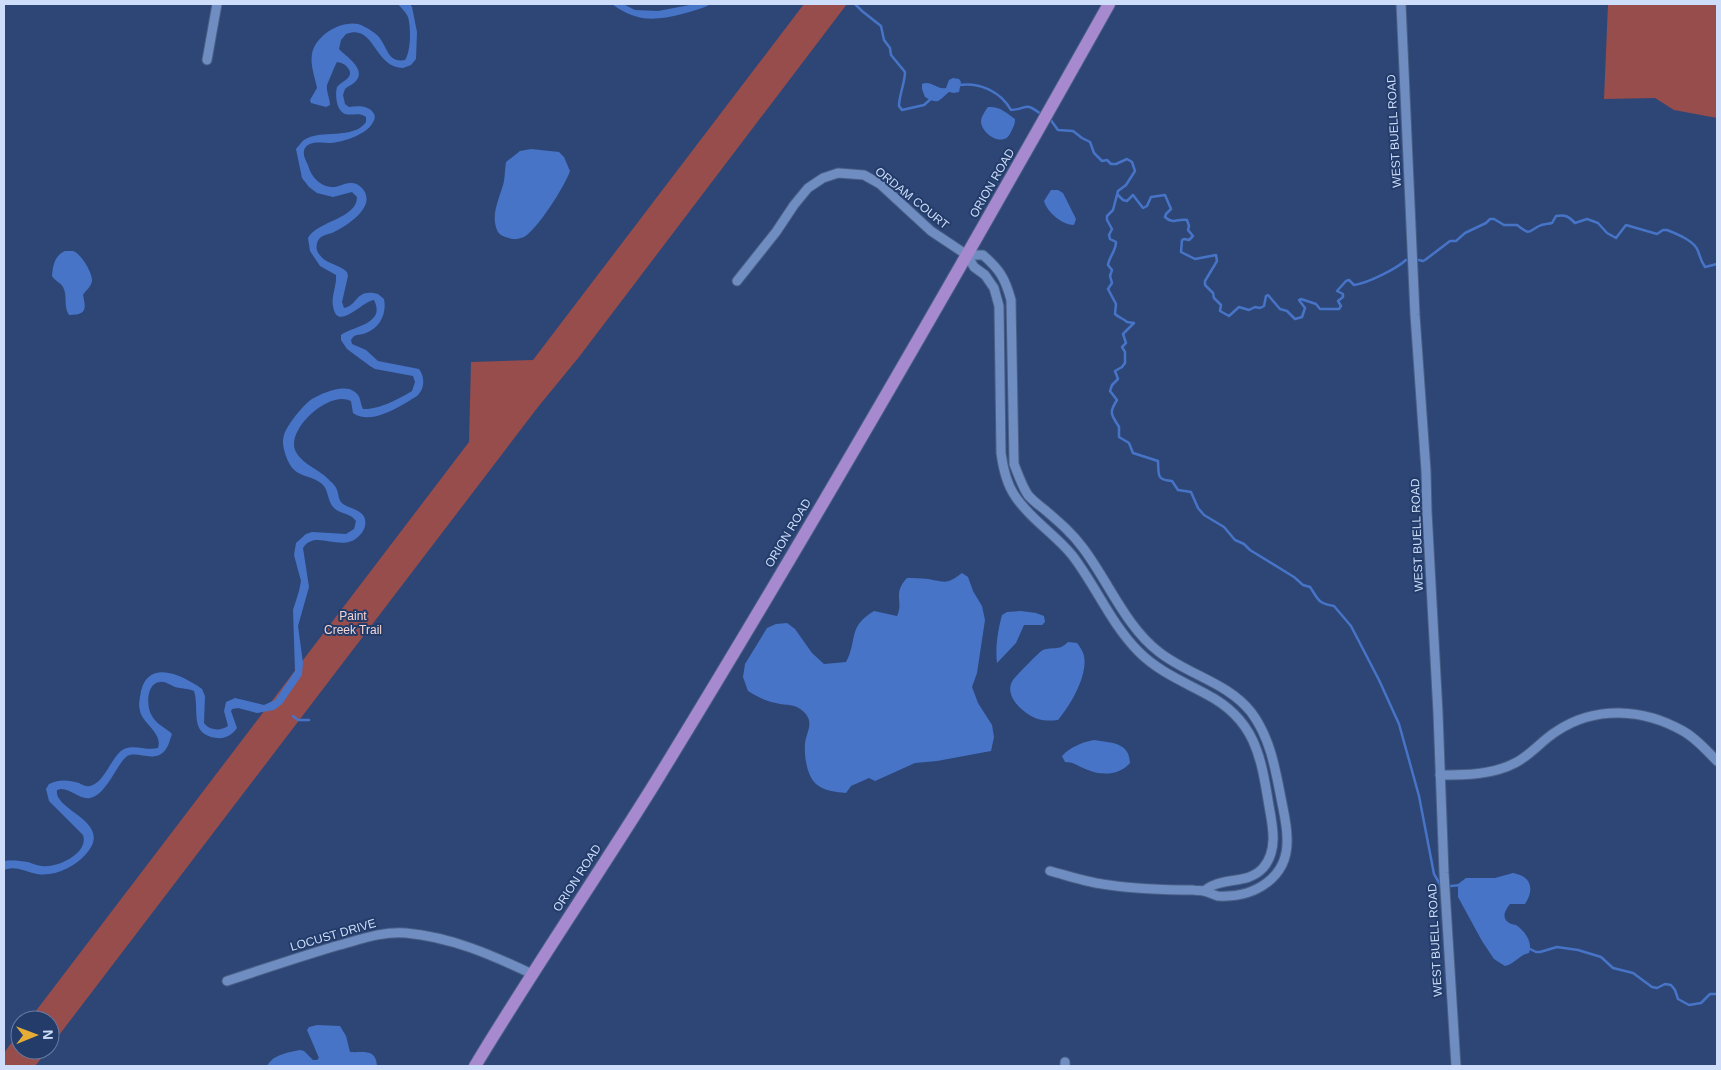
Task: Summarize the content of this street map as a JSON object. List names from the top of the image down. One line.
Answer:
{"streets":{"main road":["ORION ROAD"],"street":["WEST BUELL ROAD","ORDAM COURT","LOCUST DRIVE"]},"crossings":[["ORION ROAD","ORDAM COURT"],["ORION ROAD","LOCUST DRIVE"]],"parks":["Paint Creek Trail"],"north":"right"}
